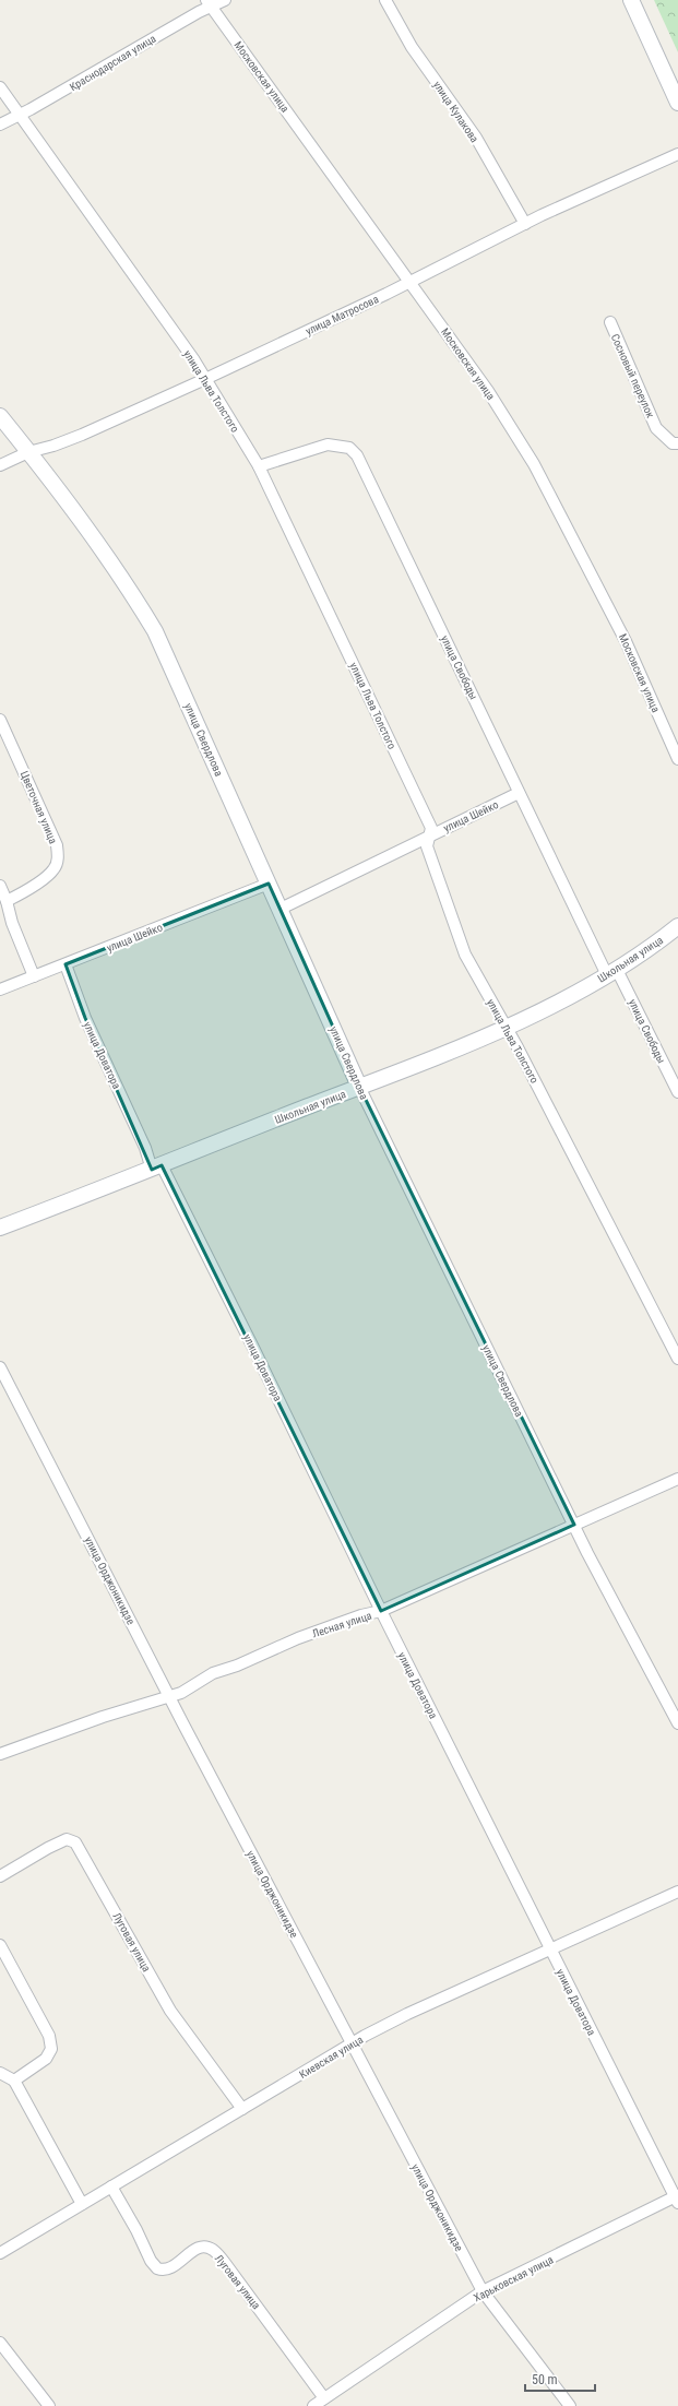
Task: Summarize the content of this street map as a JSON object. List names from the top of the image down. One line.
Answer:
{"streets":{"street":["Краснодарская улица","Московская улица","улица Кулакова","улица Матросова","Сосновый переулок","улица Льва Толстого","улица Свободы","улица Свердлова","Цветочная улица","улица Шейко","Школьная улица","улица Доватора","улица Орджоникидзе","Лесная улица","Луговая улица","Киевская улица","Харьковская улица"]},"crossings":[["Краснодарская улица","Московская улица"],["Краснодарская улица","улица Льва Толстого"],["Московская улица","улица Матросова"],["улица Кулакова","улица Матросова"],["улица Матросова","улица Льва Толстого"],["улица Матросова","улица Свердлова"],["улица Льва Толстого","улица Свободы"],["улица Льва Толстого","улица Шейко"],["улица Льва Толстого","Школьная улица"],["улица Свободы","улица Шейко"],["улица Свободы","Школьная улица"],["улица Свердлова","улица Шейко"],["улица Свердлова","Школьная улица"],["улица Свердлова","Лесная улица"],["улица Шейко","улица Доватора"],["Школьная улица","улица Доватора"],["улица Доватора","Лесная улица"],["улица Доватора","Киевская улица"],["улица Доватора","Харьковская улица"],["улица Орджоникидзе","Лесная улица"],["улица Орджоникидзе","Киевская улица"],["улица Орджоникидзе","Харьковская улица"],["Луговая улица","Киевская улица"],["Луговая улица","Харьковская улица"]],"scale_bar":"50 m"}
